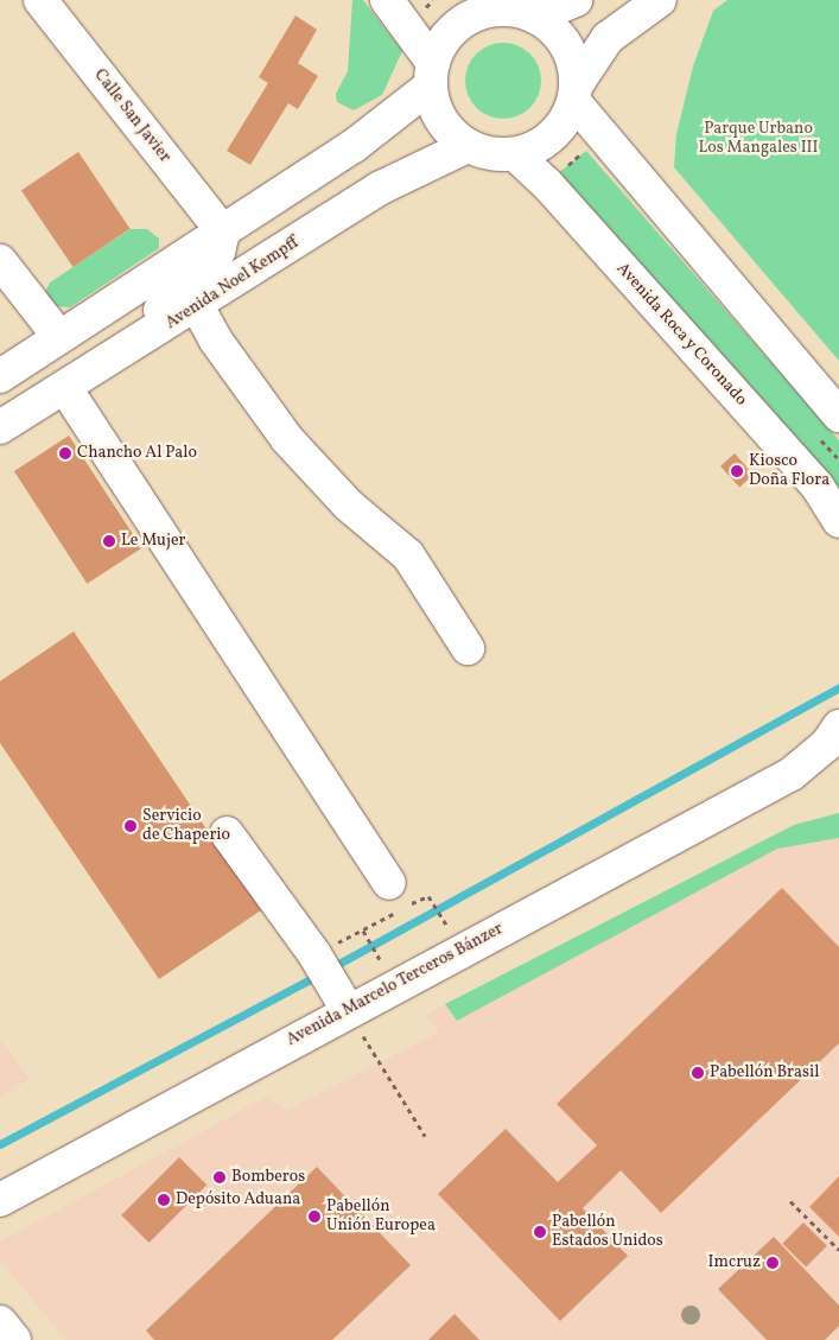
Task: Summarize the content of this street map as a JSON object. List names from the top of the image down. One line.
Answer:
{"streets":{"main road":["Calle San Javier","Avenida Noel Kempff","Avenida Roca y Coronado","Avenida Marcelo Terceros Bánzer"]},"crossings":[["Avenida Noel Kempff","Avenida Roca y Coronado"]],"parks":["Parque Urbano Los Mangales III"],"places":["Chancho Al Palo","Kiosco Doña Flora","Le Mujer","Servicio de Chaperio","Pabellón Brasil","Bomberos","Depósito Aduana","Pabellón Unión Europea","Pabellón Estados Unidos","Imcruz"]}
